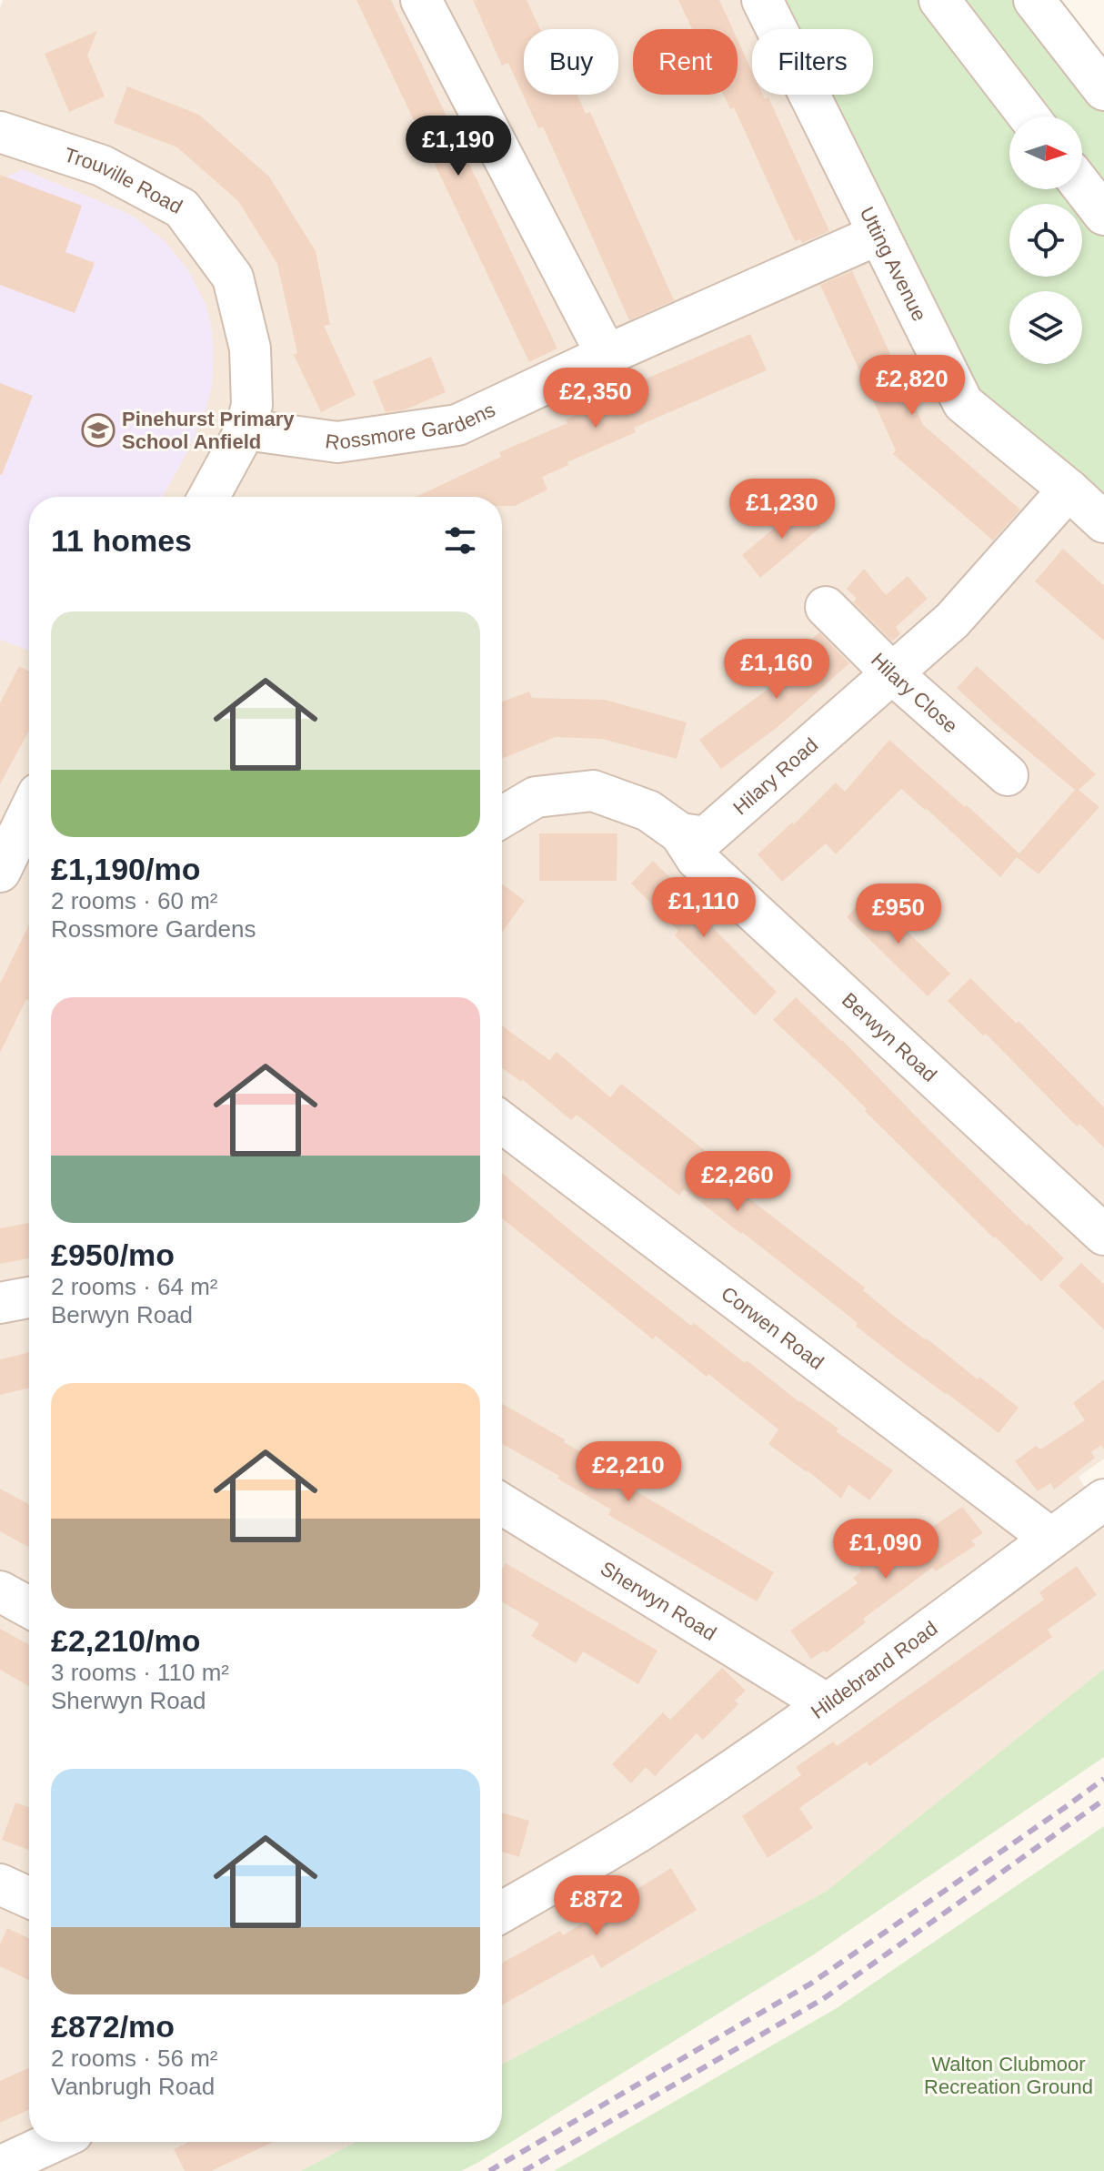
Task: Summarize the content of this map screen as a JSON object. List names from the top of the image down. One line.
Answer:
{"streets":{"street":["Trouville Road","Utting Avenue","Rossmore Gardens","Hilary Close","Hilary Road","Berwyn Road","Corwen Road","Sherwyn Road","Hildebrand Road"]},"crossings":[["Trouville Road","Rossmore Gardens"],["Utting Avenue","Rossmore Gardens"],["Utting Avenue","Hilary Road"],["Hilary Close","Hilary Road"],["Hilary Road","Berwyn Road"],["Corwen Road","Hildebrand Road"],["Sherwyn Road","Hildebrand Road"]],"parks":["Walton Clubmoor Recreation Ground"],"places":{"school or university":["Pinehurst Primary School Anfield"]},"north":"right","page":{"chip":["Buy","Rent","Filters"],"price":["£1,190","£2,820","£2,350","£1,230","£1,160","£1,110","£950","£2,260","£2,210","£1,090","£872"],"heading":"11 homes","list":[{"name":"£1,190/mo","note":"2 rooms · 60 m² · Rossmore Gardens"},{"name":"£950/mo","note":"2 rooms · 64 m² · Berwyn Road"},{"name":"£2,210/mo","note":"3 rooms · 110 m² · Sherwyn Road"},{"name":"£872/mo","note":"2 rooms · 56 m² · Vanbrugh Road"}]}}
